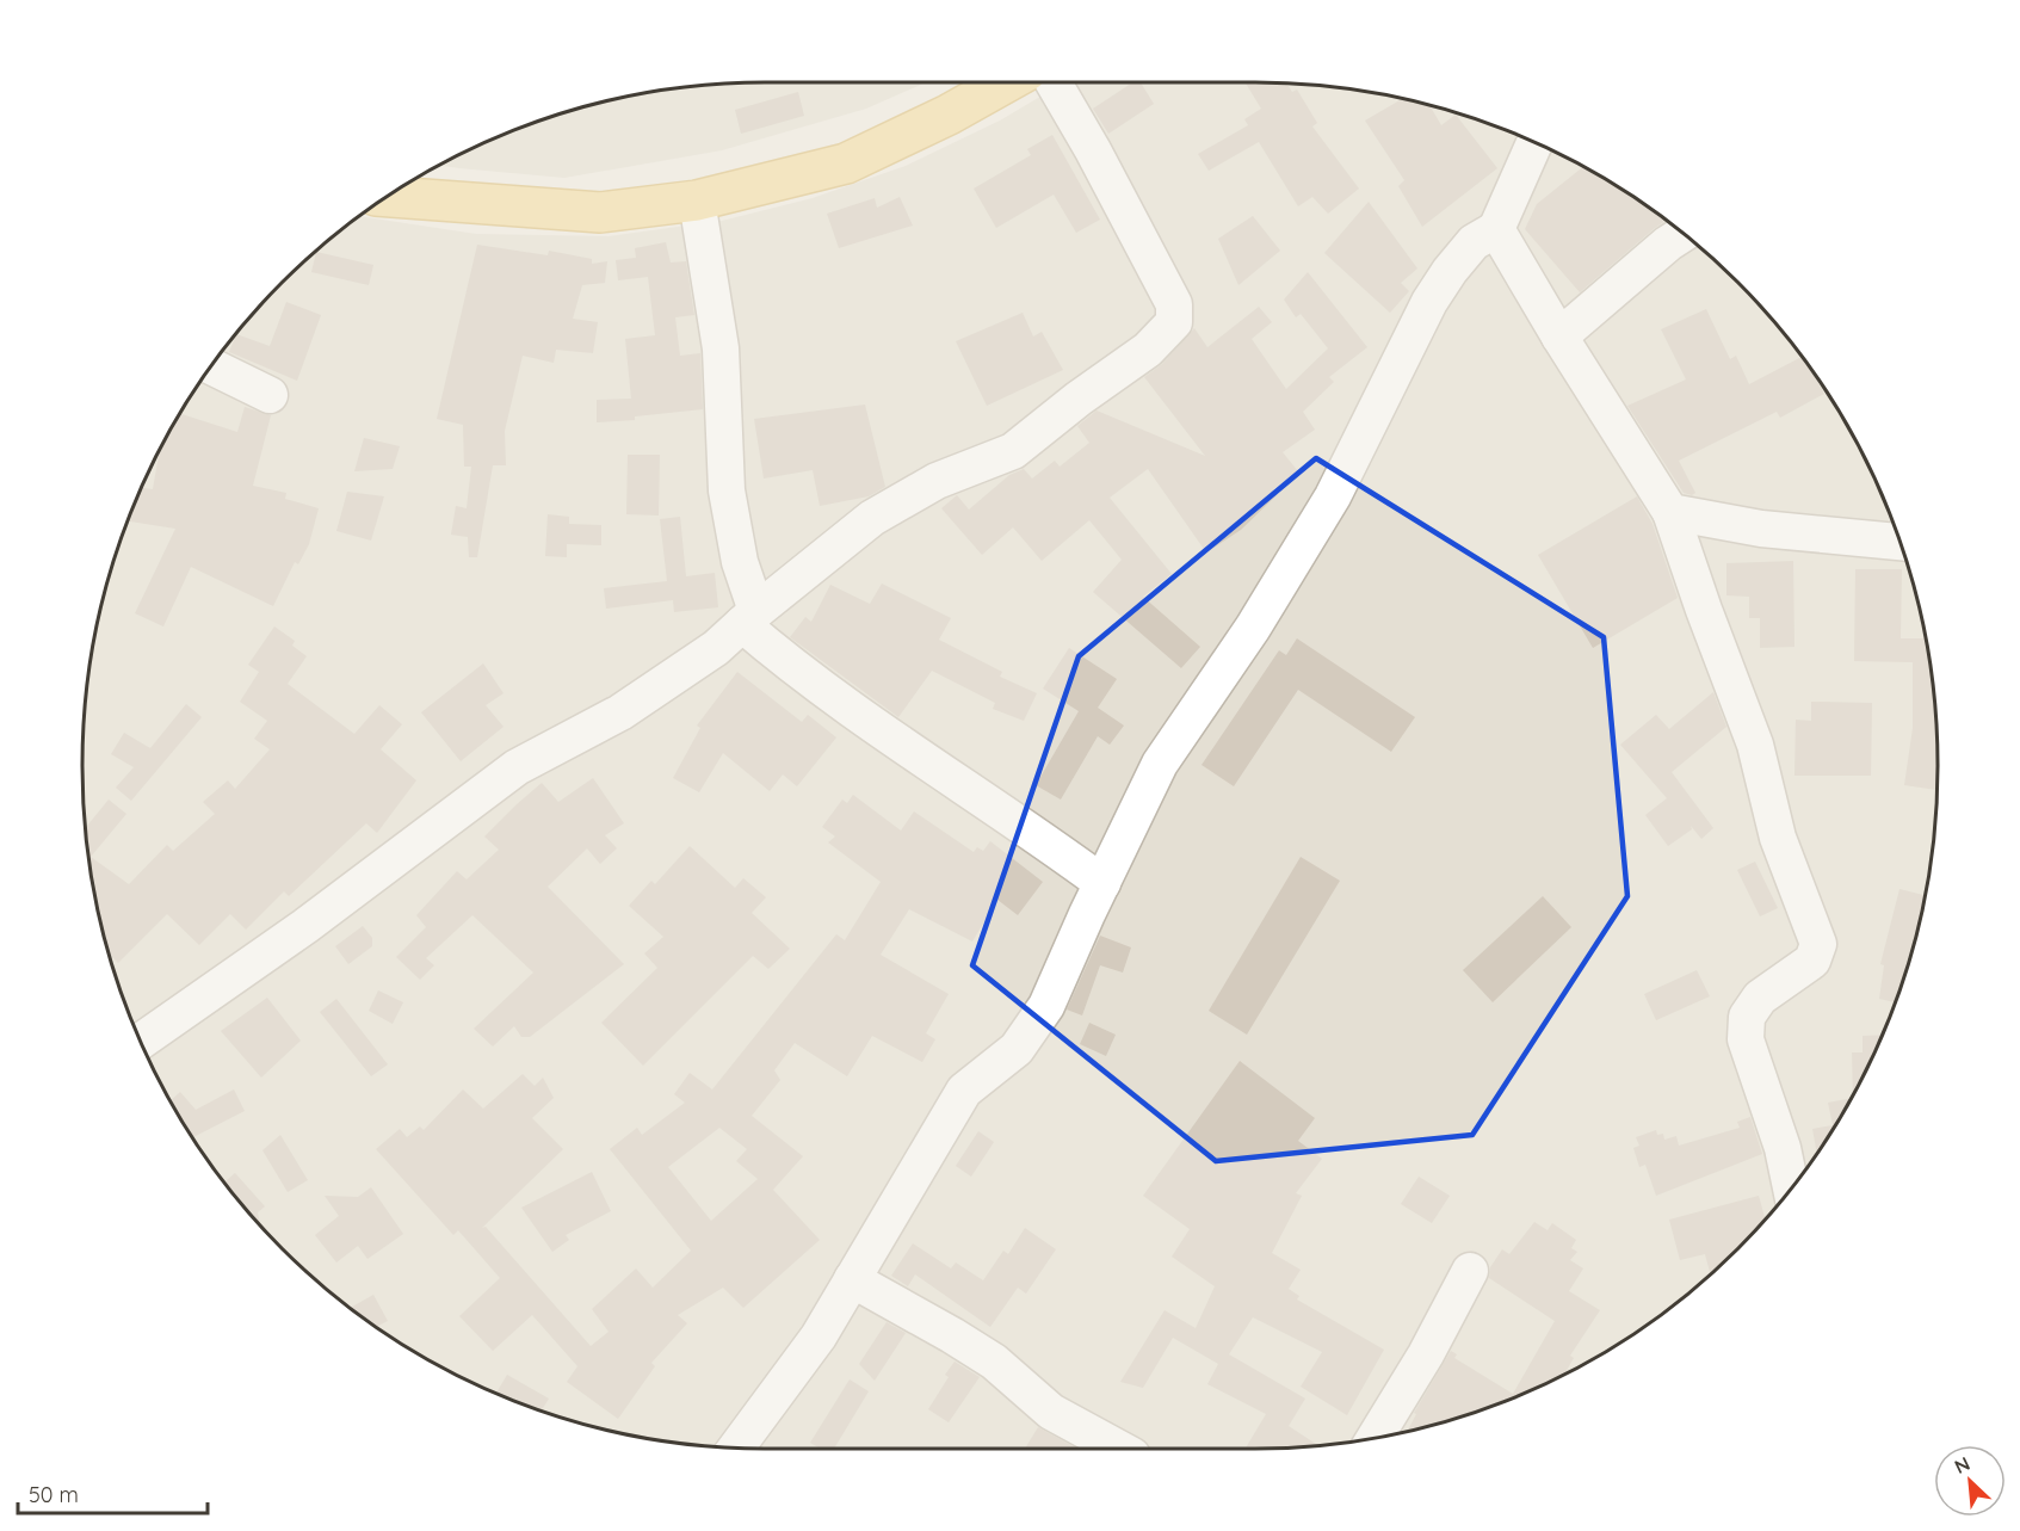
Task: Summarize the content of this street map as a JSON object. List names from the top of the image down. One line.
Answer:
{"scale_bar":"50 m","north":"top left"}
